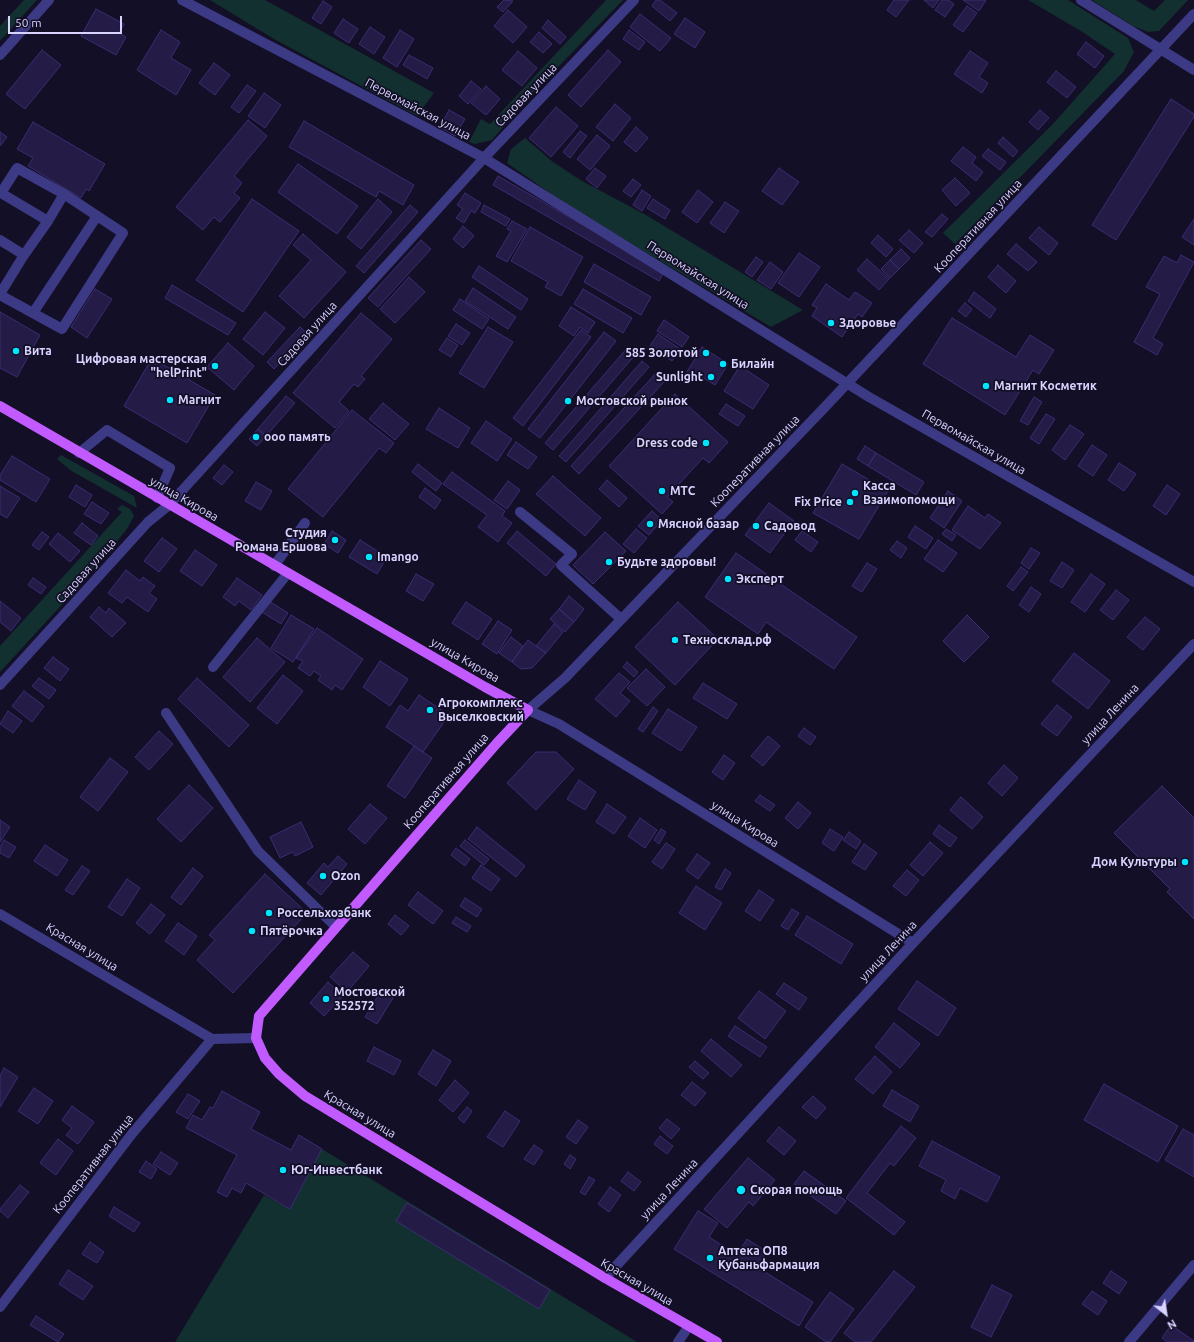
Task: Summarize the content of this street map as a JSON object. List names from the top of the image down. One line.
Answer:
{"streets":{"main road":["Кооперативная улица","улица Кирова","Красная улица"],"street":["Садовая улица","Первомайская улица","улица Ленина"]},"crossings":[["Садовая улица","Первомайская улица"],["Садовая улица","улица Кирова"],["Первомайская улица","Кооперативная улица"],["Кооперативная улица","улица Кирова"],["Кооперативная улица","Красная улица"],["улица Кирова","улица Ленина"],["улица Ленина","Красная улица"]],"places":["Здоровье","Вита","585 Золотой","Билайн","Цифровая мастерская \"helPrint\"","Sunlight","Магнит Косметик","Магнит","Мостовской рынок","ооо память","Dress code","МТС","Касса Взаимопомощи","Fix Price","Мясной базар","Садовод","Студия Романа Ершова","Imango","Будьте здоровы!","Эксперт","Техносклад.рф","Агрокомплекс Выселковский","Дом Культуры","Ozon","Россельхозбанк","Пятёрочка","Мостовской 352572","Юг-Инвестбанк","Скорая помощь","Аптека ОП8 Кубаньфармация"],"scale_bar":"50 m","north":"bottom right"}
